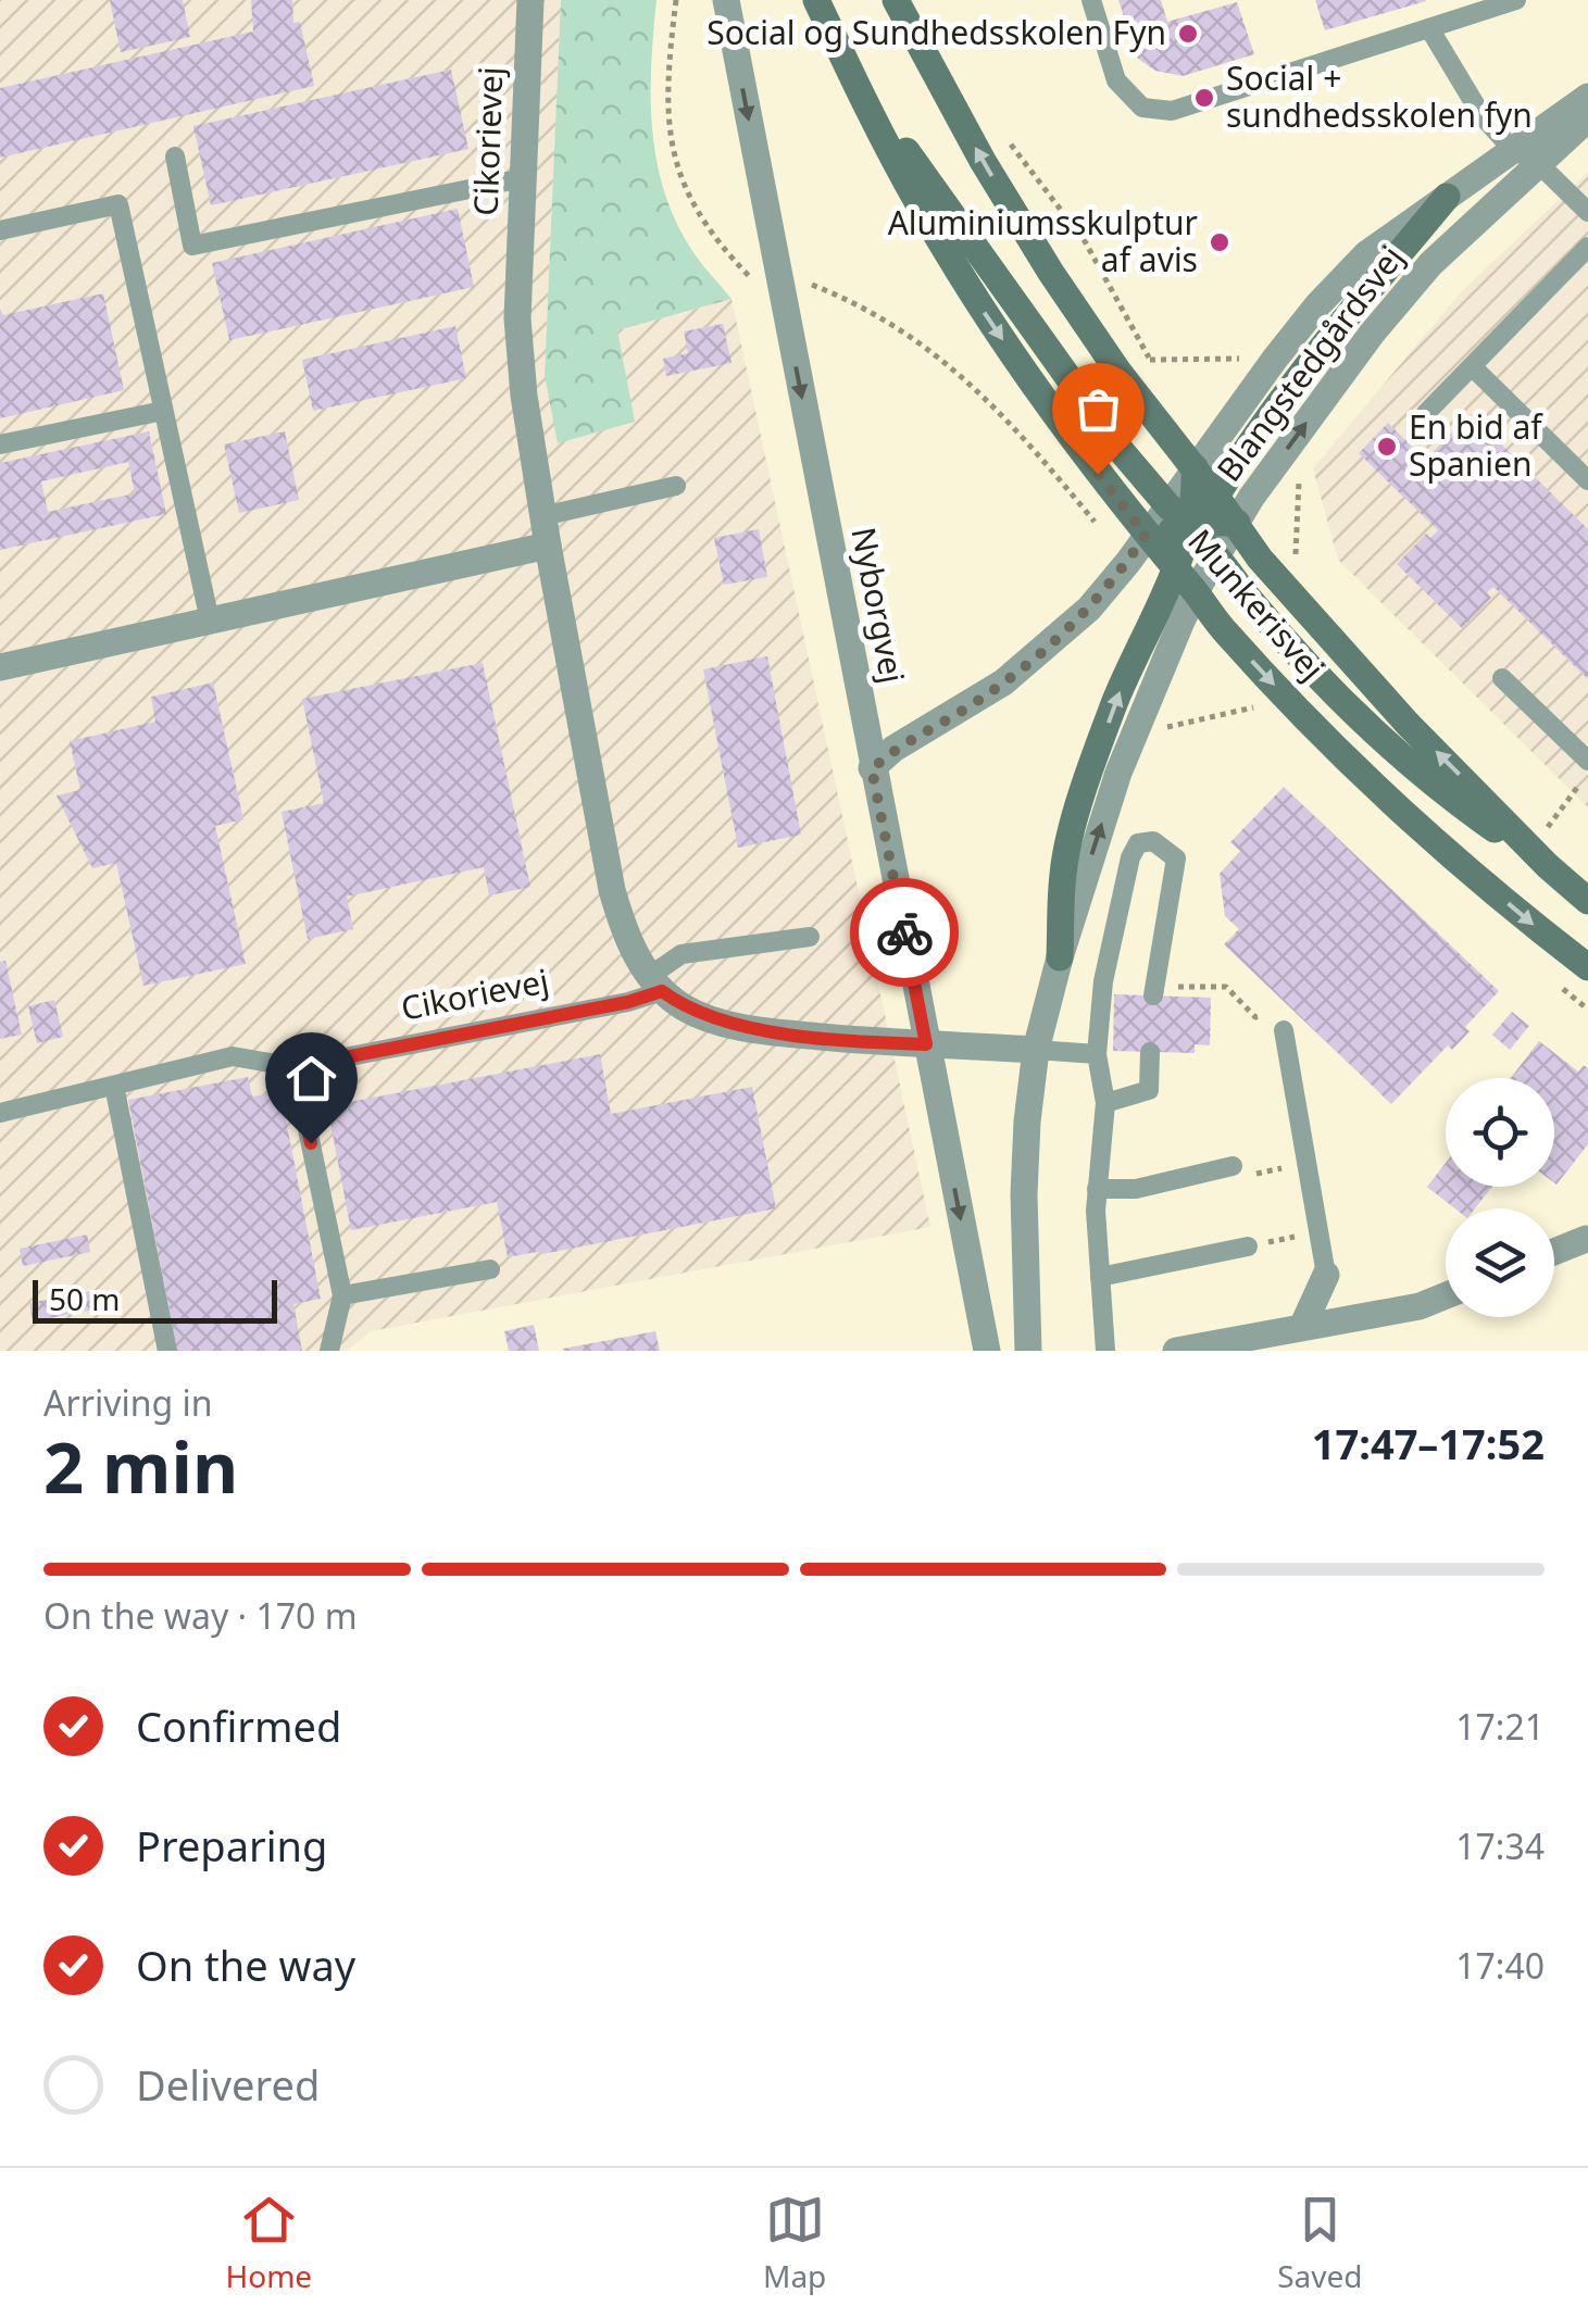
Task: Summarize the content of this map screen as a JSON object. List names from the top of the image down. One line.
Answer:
{"streets":{"main road":["Munkerisvej"],"street":["Cikorievej","Blangstedgårdsvej","Nyborgvej"]},"crossings":[["Blangstedgårdsvej","Munkerisvej"]],"one_way":["Nyborgvej"],"places":["Social og Sundhedsskolen Fyn","Social + sundhedsskolen fyn","Aluminiumsskulptur af avis","En bid af Spanien"],"scale_bar":"50 m","page":{"scale":"50 m","heading":["2 min","Arriving in","17:47–17:52"],"bar":"On the way · 170 m","list":[["Confirmed","17:21"],["Preparing","17:34"],["On the way","17:40"],"Delivered"],"tabs":["Home","Map","Saved"]}}
